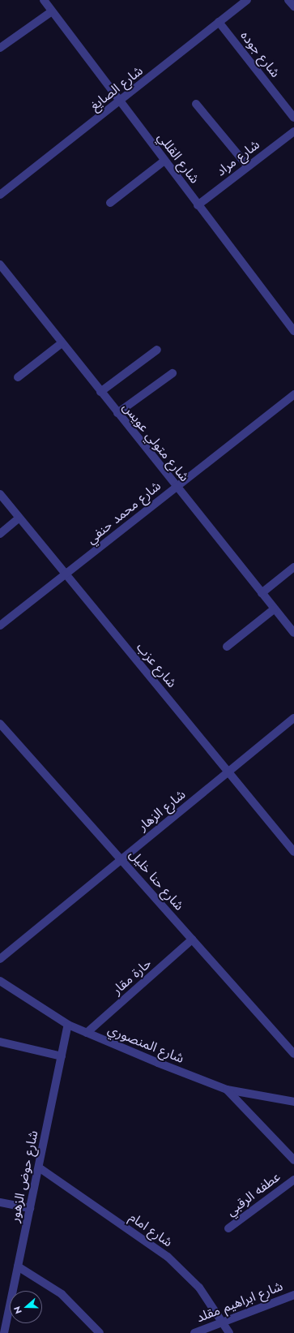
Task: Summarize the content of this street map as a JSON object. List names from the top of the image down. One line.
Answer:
{"streets":{"street":["شارع جوده","شارع الصايغ","شارع القللي","شارع مراد","شارع متولي عويس","شارع محمد حنفي","شارع عزب","شارع الزهار","شارع حنا خليل","حارة مقار","شارع المنصوري","شارع حوض الزهور","عطفه الرقبي","شارع امام","شارع ابراهيم مقلد"]},"crossings":[["شارع جوده","شارع الصايغ"],["شارع الصايغ","شارع القللي"],["شارع القللي","شارع مراد"],["شارع متولي عويس","شارع محمد حنفي"],["شارع محمد حنفي","شارع عزب"],["شارع عزب","شارع الزهار"],["شارع الزهار","شارع حنا خليل"],["شارع حنا خليل","حارة مقار"],["حارة مقار","شارع المنصوري"],["شارع المنصوري","شارع حوض الزهور"],["شارع حوض الزهور","شارع امام"],["شارع امام","شارع ابراهيم مقلد"]],"north":"left"}
